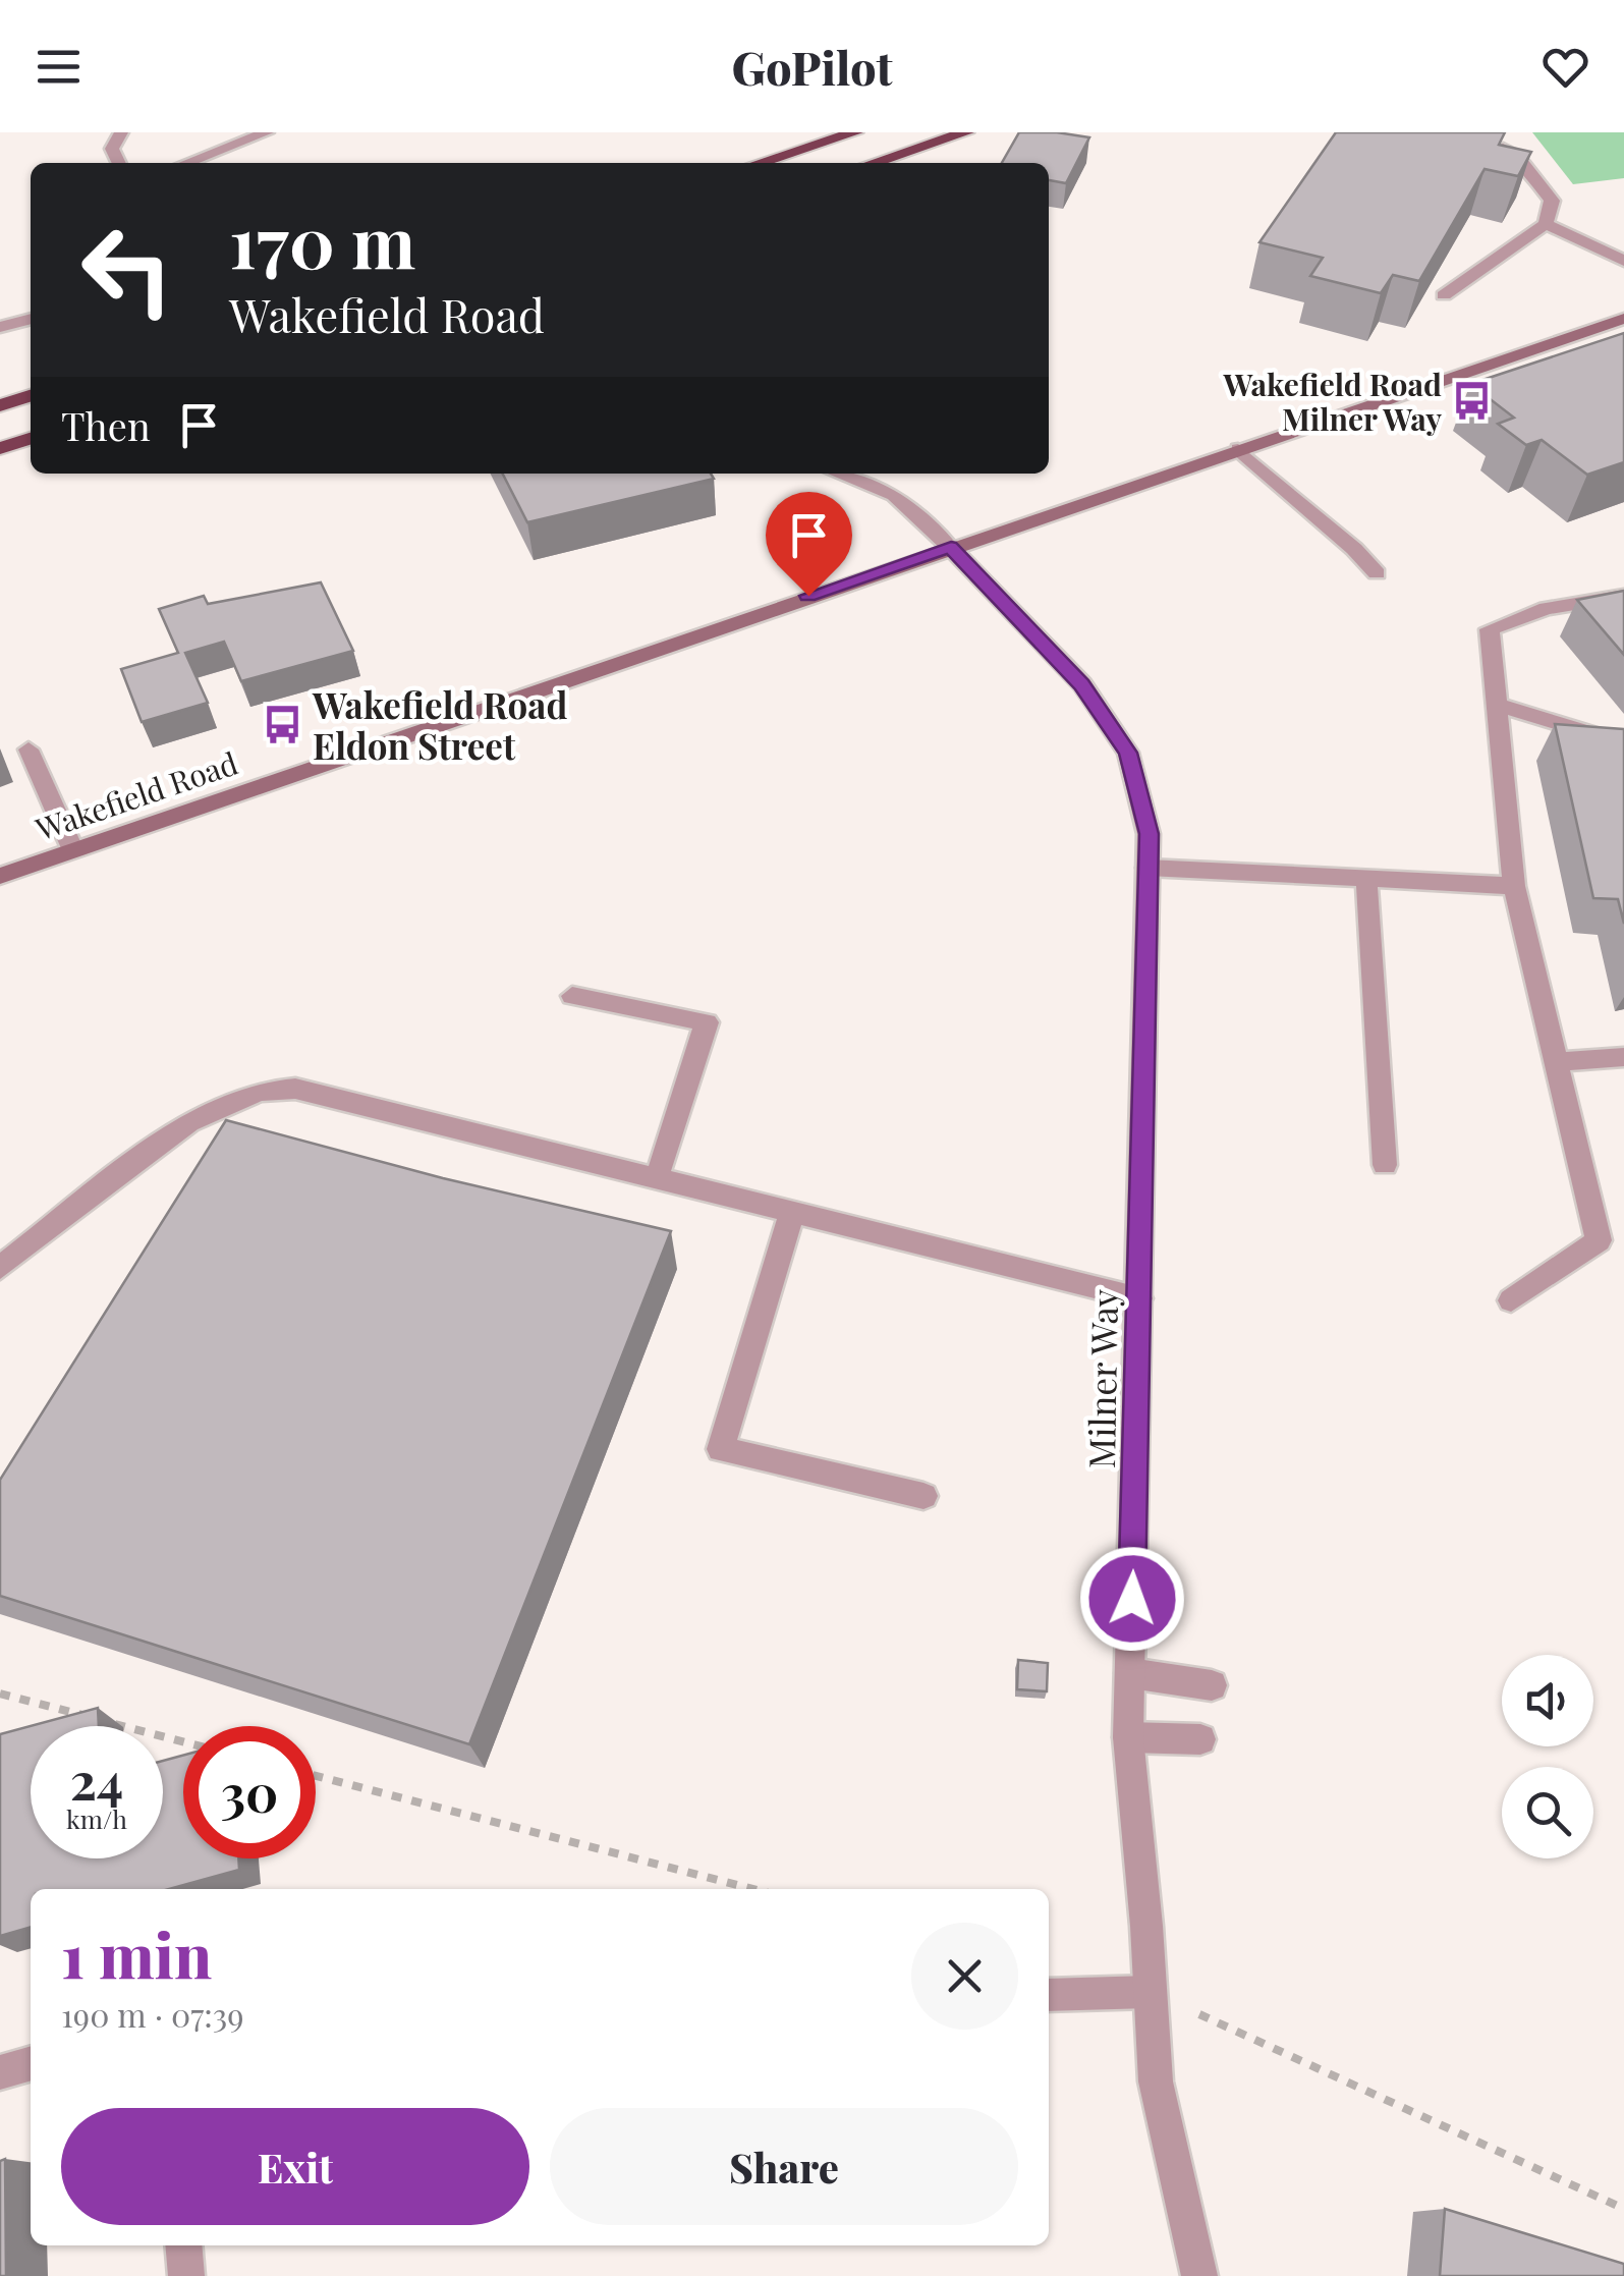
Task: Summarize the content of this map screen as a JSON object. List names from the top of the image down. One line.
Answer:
{"streets":{"main road":["Wakefield Road"],"street":["Milner Way"]},"crossings":[["Wakefield Road","Milner Way"]],"places":{"bus stop":["Wakefield Road Milner Way","Wakefield Road Eldon Street"]},"page":{"header":"GoPilot","turn":["170 m","Wakefield Road"],"then":"Then","speed":"24 km/h","limit":"30","heading":["1 min","190 m · 07:39"],"buttons":["Exit","Share"]}}
